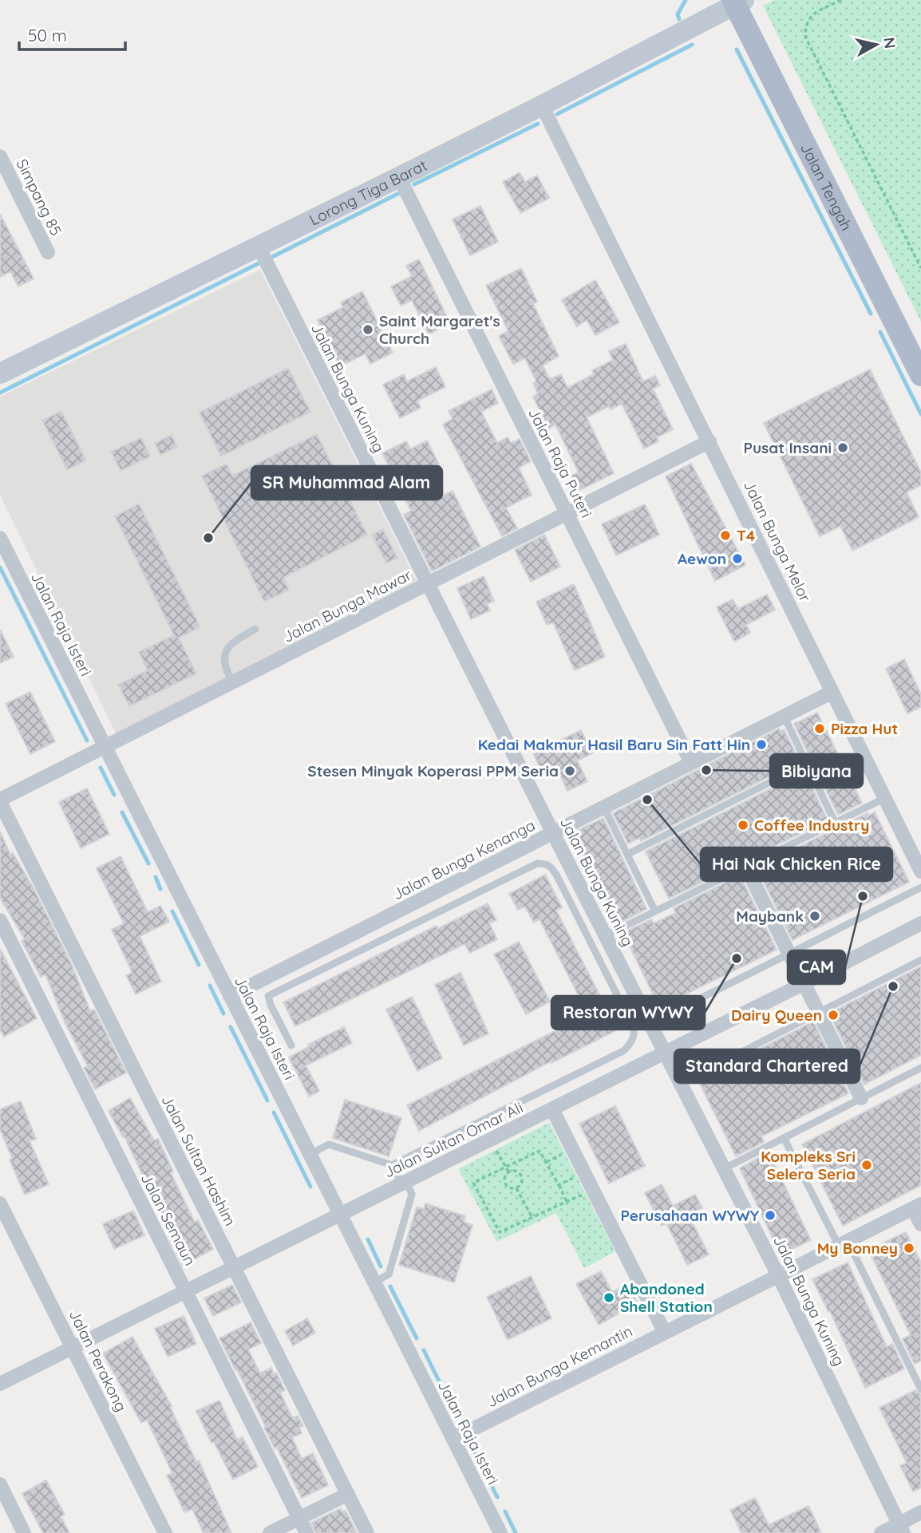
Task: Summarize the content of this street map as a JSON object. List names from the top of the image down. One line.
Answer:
{"streets":{"main road":["Jalan Tengah","Lorong Tiga Barat"],"street":["Simpang 85","Jalan Bunga Kuning","Jalan Raja Puteri","Jalan Bunga Melor","Jalan Bunga Mawar","Jalan Raja Isteri","Jalan Bunga Kenanga","Jalan Sultan Omar Ali","Jalan Sultan Hashim","Jalan Semaun","Jalan Perakong","Jalan Bunga Kemantin"]},"crossings":[["Jalan Tengah","Lorong Tiga Barat"],["Lorong Tiga Barat","Jalan Bunga Kuning"],["Lorong Tiga Barat","Jalan Raja Puteri"],["Lorong Tiga Barat","Jalan Bunga Melor"],["Jalan Bunga Kuning","Jalan Bunga Mawar"],["Jalan Bunga Kuning","Jalan Bunga Kenanga"],["Jalan Bunga Kuning","Jalan Sultan Omar Ali"],["Jalan Bunga Kuning","Jalan Bunga Kemantin"],["Jalan Raja Puteri","Jalan Bunga Mawar"],["Jalan Raja Puteri","Jalan Bunga Kenanga"],["Jalan Bunga Melor","Jalan Bunga Mawar"],["Jalan Bunga Melor","Jalan Bunga Kenanga"],["Jalan Bunga Mawar","Jalan Raja Isteri"],["Jalan Bunga Mawar","Jalan Sultan Hashim"],["Jalan Raja Isteri","Jalan Bunga Kenanga"],["Jalan Raja Isteri","Jalan Sultan Omar Ali"],["Jalan Raja Isteri","Jalan Bunga Kemantin"],["Jalan Sultan Omar Ali","Jalan Sultan Hashim"],["Jalan Sultan Omar Ali","Jalan Semaun"],["Jalan Sultan Omar Ali","Jalan Perakong"]],"places":["Saint Margaret's Church","Pusat Insani","T4","SR Muhammad Alam","Aewon","Pizza Hut","Kedai Makmur Hasil Baru Sin Fatt Hin","Bibiyana","Stesen Minyak Koperasi PPM Seria","Hai Nak Chicken Rice","Coffee Industry","CAM","Maybank","Restoran WYWY","Standard Chartered","Dairy Queen","Kompleks Sri Selera Seria","Perusahaan WYWY","My Bonney","Abandoned Shell Station"],"scale_bar":"50 m","north":"right"}
